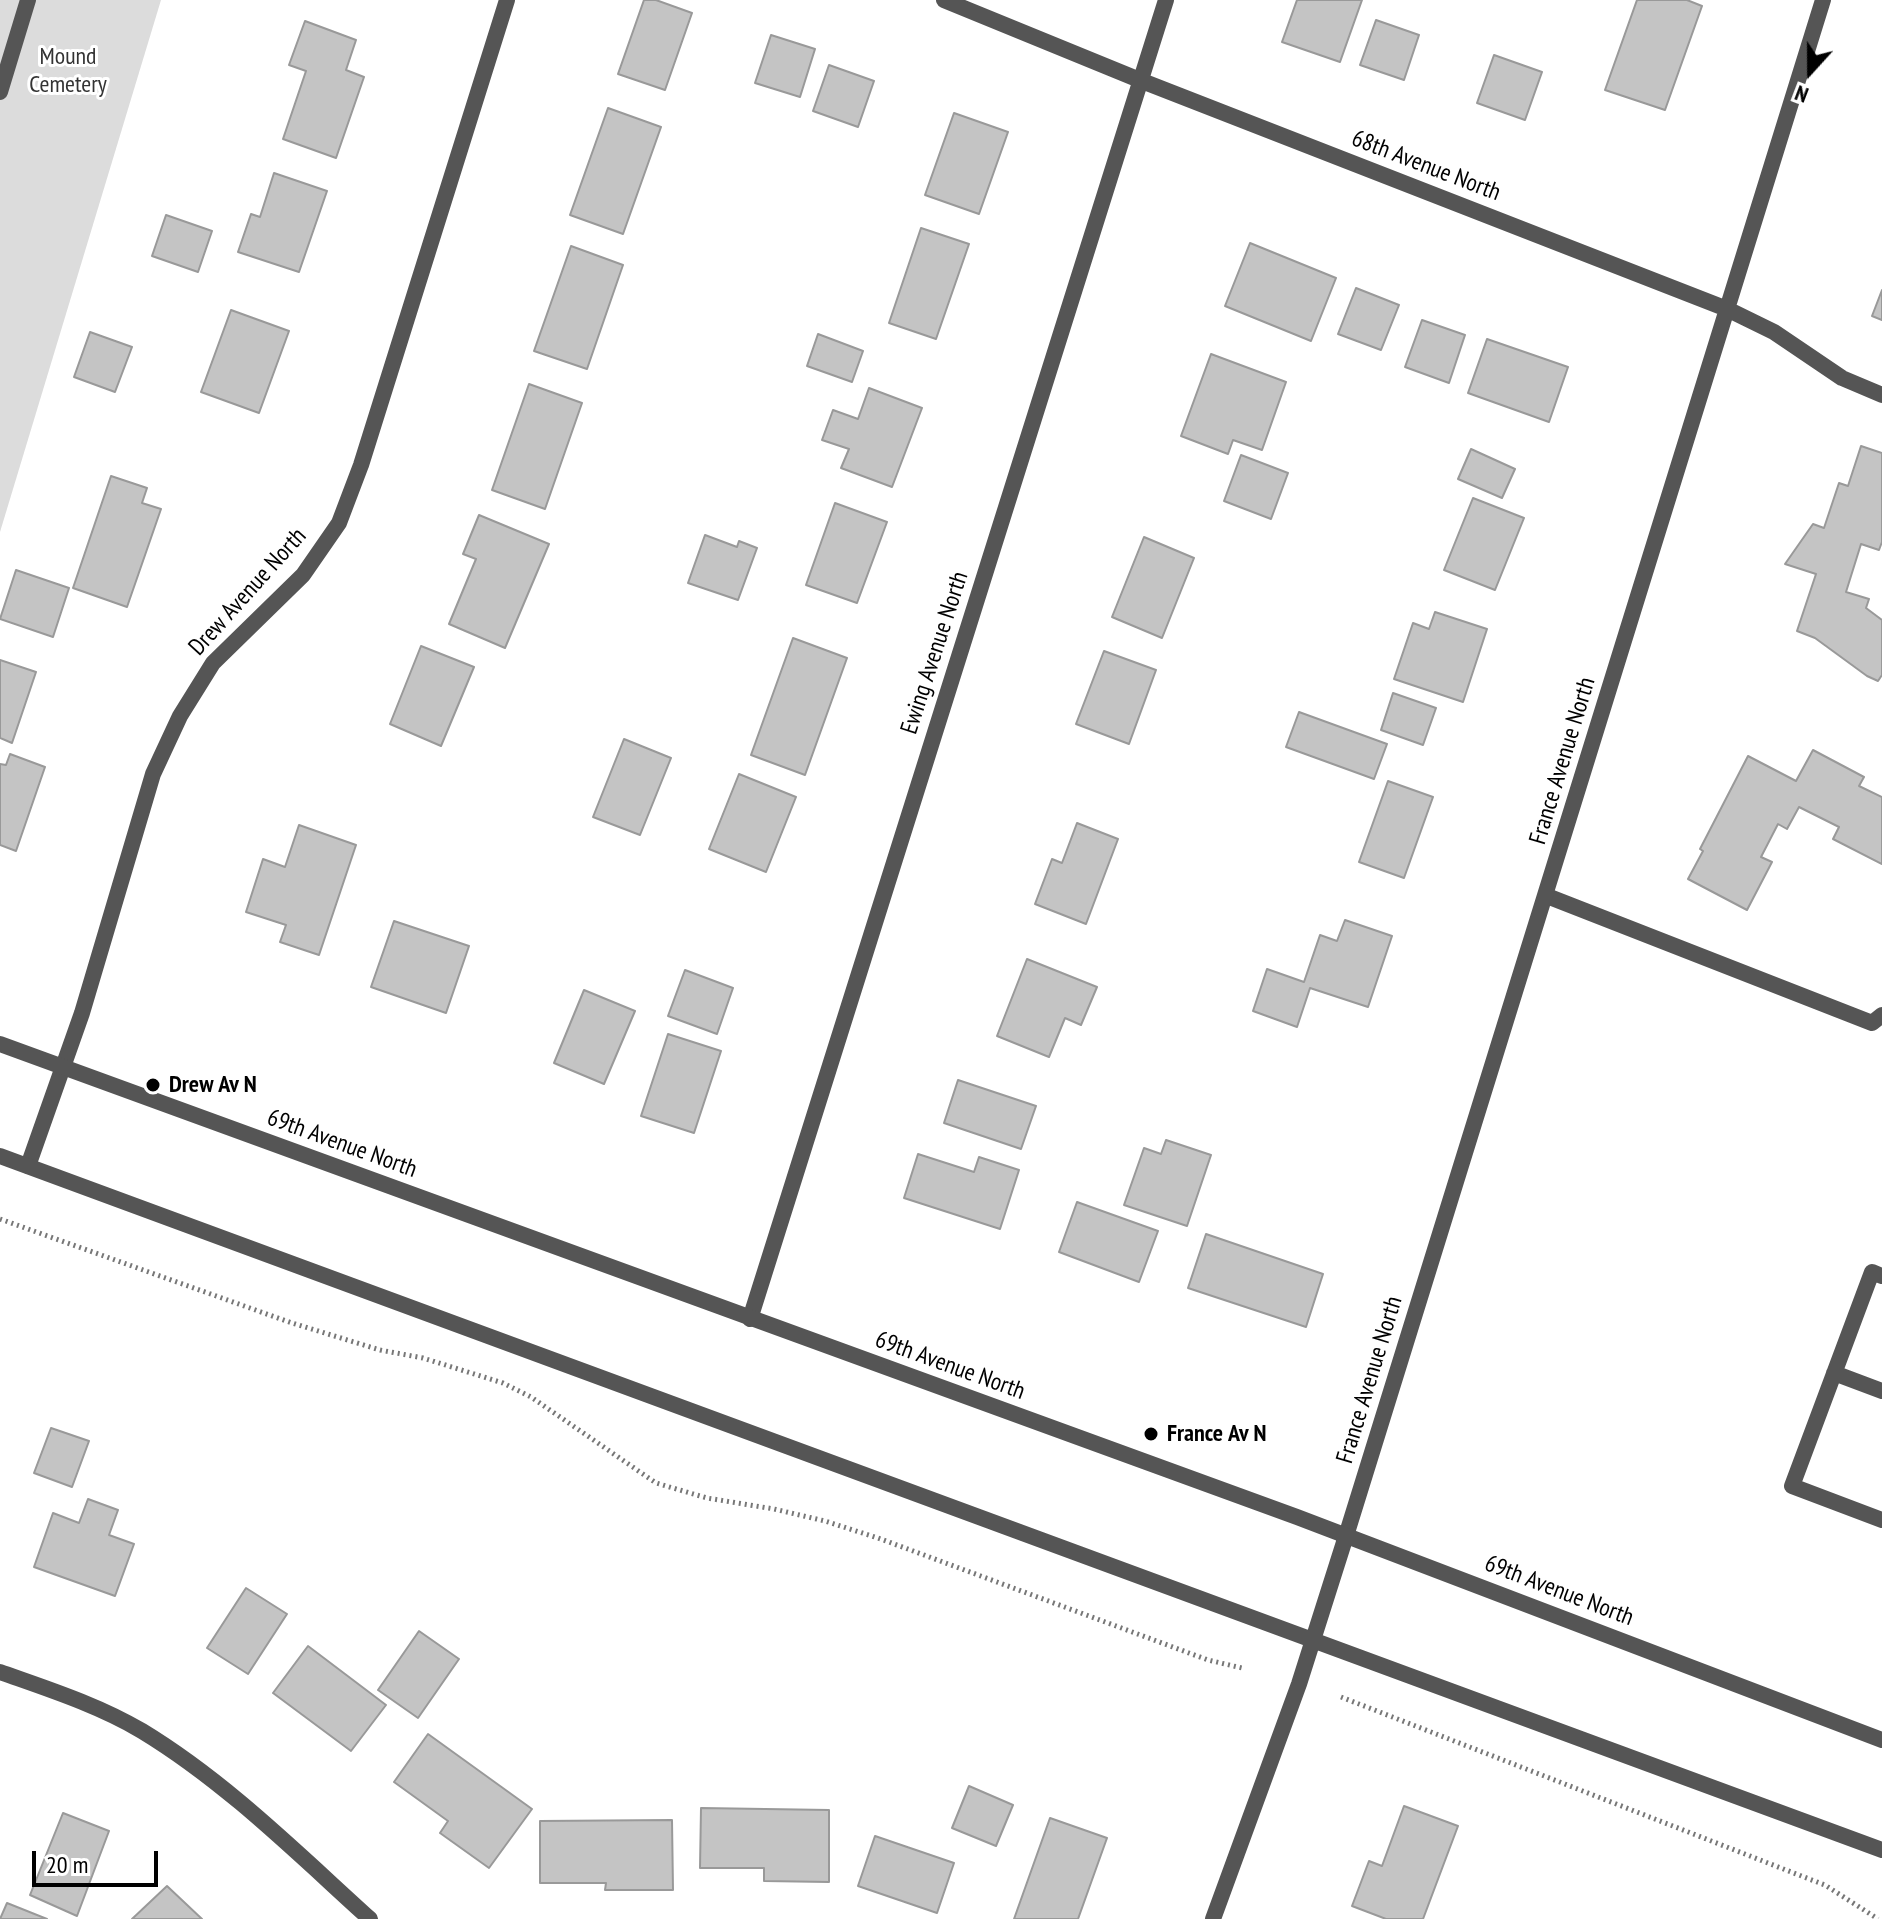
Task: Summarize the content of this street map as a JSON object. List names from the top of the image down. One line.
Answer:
{"streets":{"street":["68th Avenue North","Drew Avenue North","Ewing Avenue North","France Avenue North","69th Avenue North"]},"crossings":[["68th Avenue North","Ewing Avenue North"],["68th Avenue North","France Avenue North"],["Drew Avenue North","69th Avenue North"],["Ewing Avenue North","69th Avenue North"],["France Avenue North","69th Avenue North"]],"parks":["Mound Cemetery"],"places":["Drew Av N","France Av N"],"scale_bar":"20 m","north":"bottom"}
